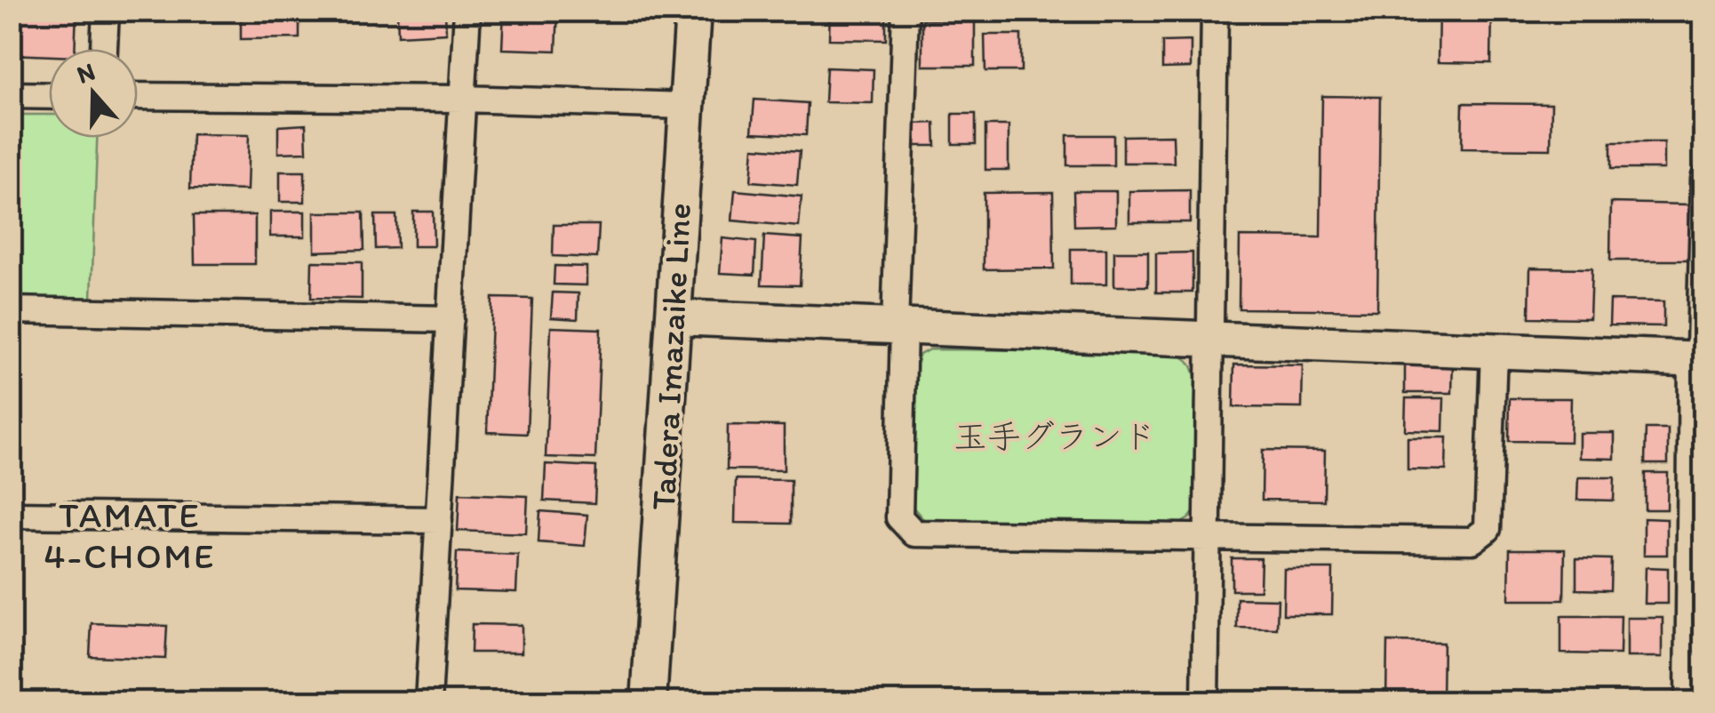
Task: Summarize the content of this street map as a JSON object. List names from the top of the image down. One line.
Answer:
{"streets":{"street":["Tadera Imazaike Line"]},"districts":["TAMATE 4-CHOME"],"parks":["玉手グランド"],"north":"top"}
